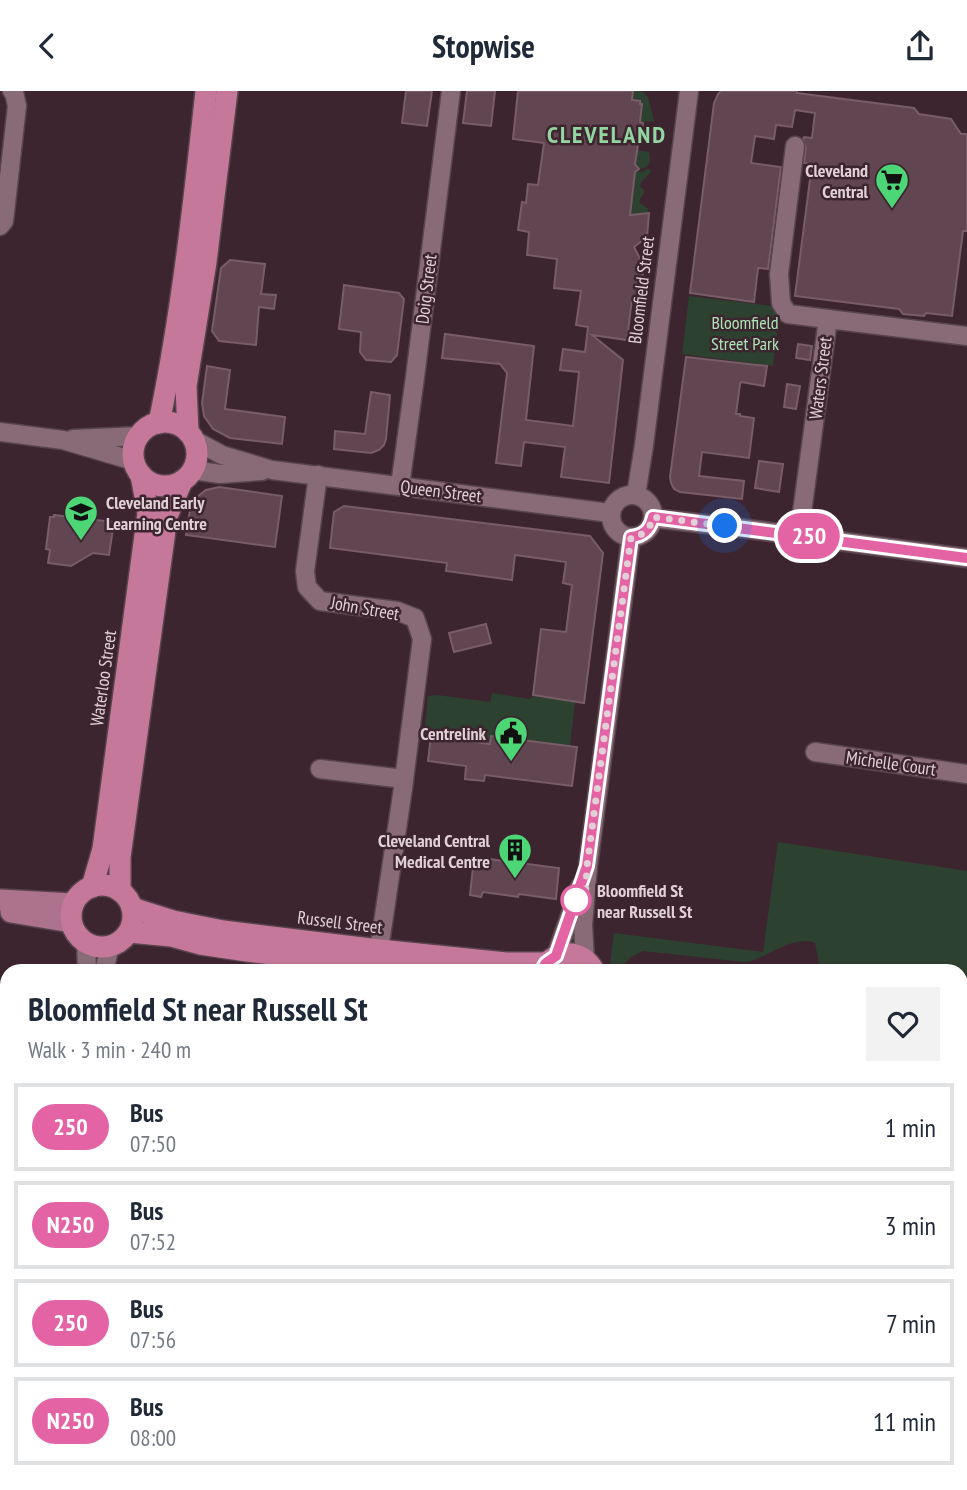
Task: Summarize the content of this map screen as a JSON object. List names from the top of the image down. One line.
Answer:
{"streets":{"highway":["Waterloo Street","Russell Street"],"street":["Doig Street","Bloomfield Street","Waters Street","Queen Street","John Street","Michelle Court"]},"crossings":[["Doig Street","Queen Street"],["Bloomfield Street","Queen Street"],["Queen Street","John Street"],["Queen Street","Waterloo Street"],["John Street","Russell Street"],["Waterloo Street","Russell Street"]],"districts":["CLEVELAND"],"parks":["Bloomfield Street Park"],"places":{"supermarket":["Cleveland Central"],"school or university":["Cleveland Early Learning Centre"],"public building":["Centrelink"],"building":["Cleveland Central Medical Centre"],"other":["Bloomfield St near Russell St"]},"lines":["bus line 250"],"page":{"header":"Stopwise","on_map":"250","heading":["Bloomfield St near Russell St","Walk · 3 min · 240 m"],"list":[{"mark":"250","name":"Bus","note":"07:50","value":"1 min"},{"mark":"N250","name":"Bus","note":"07:52","value":"3 min"},{"mark":"250","name":"Bus","note":"07:56","value":"7 min"},{"mark":"N250","name":"Bus","note":"08:00","value":"11 min"}]}}
